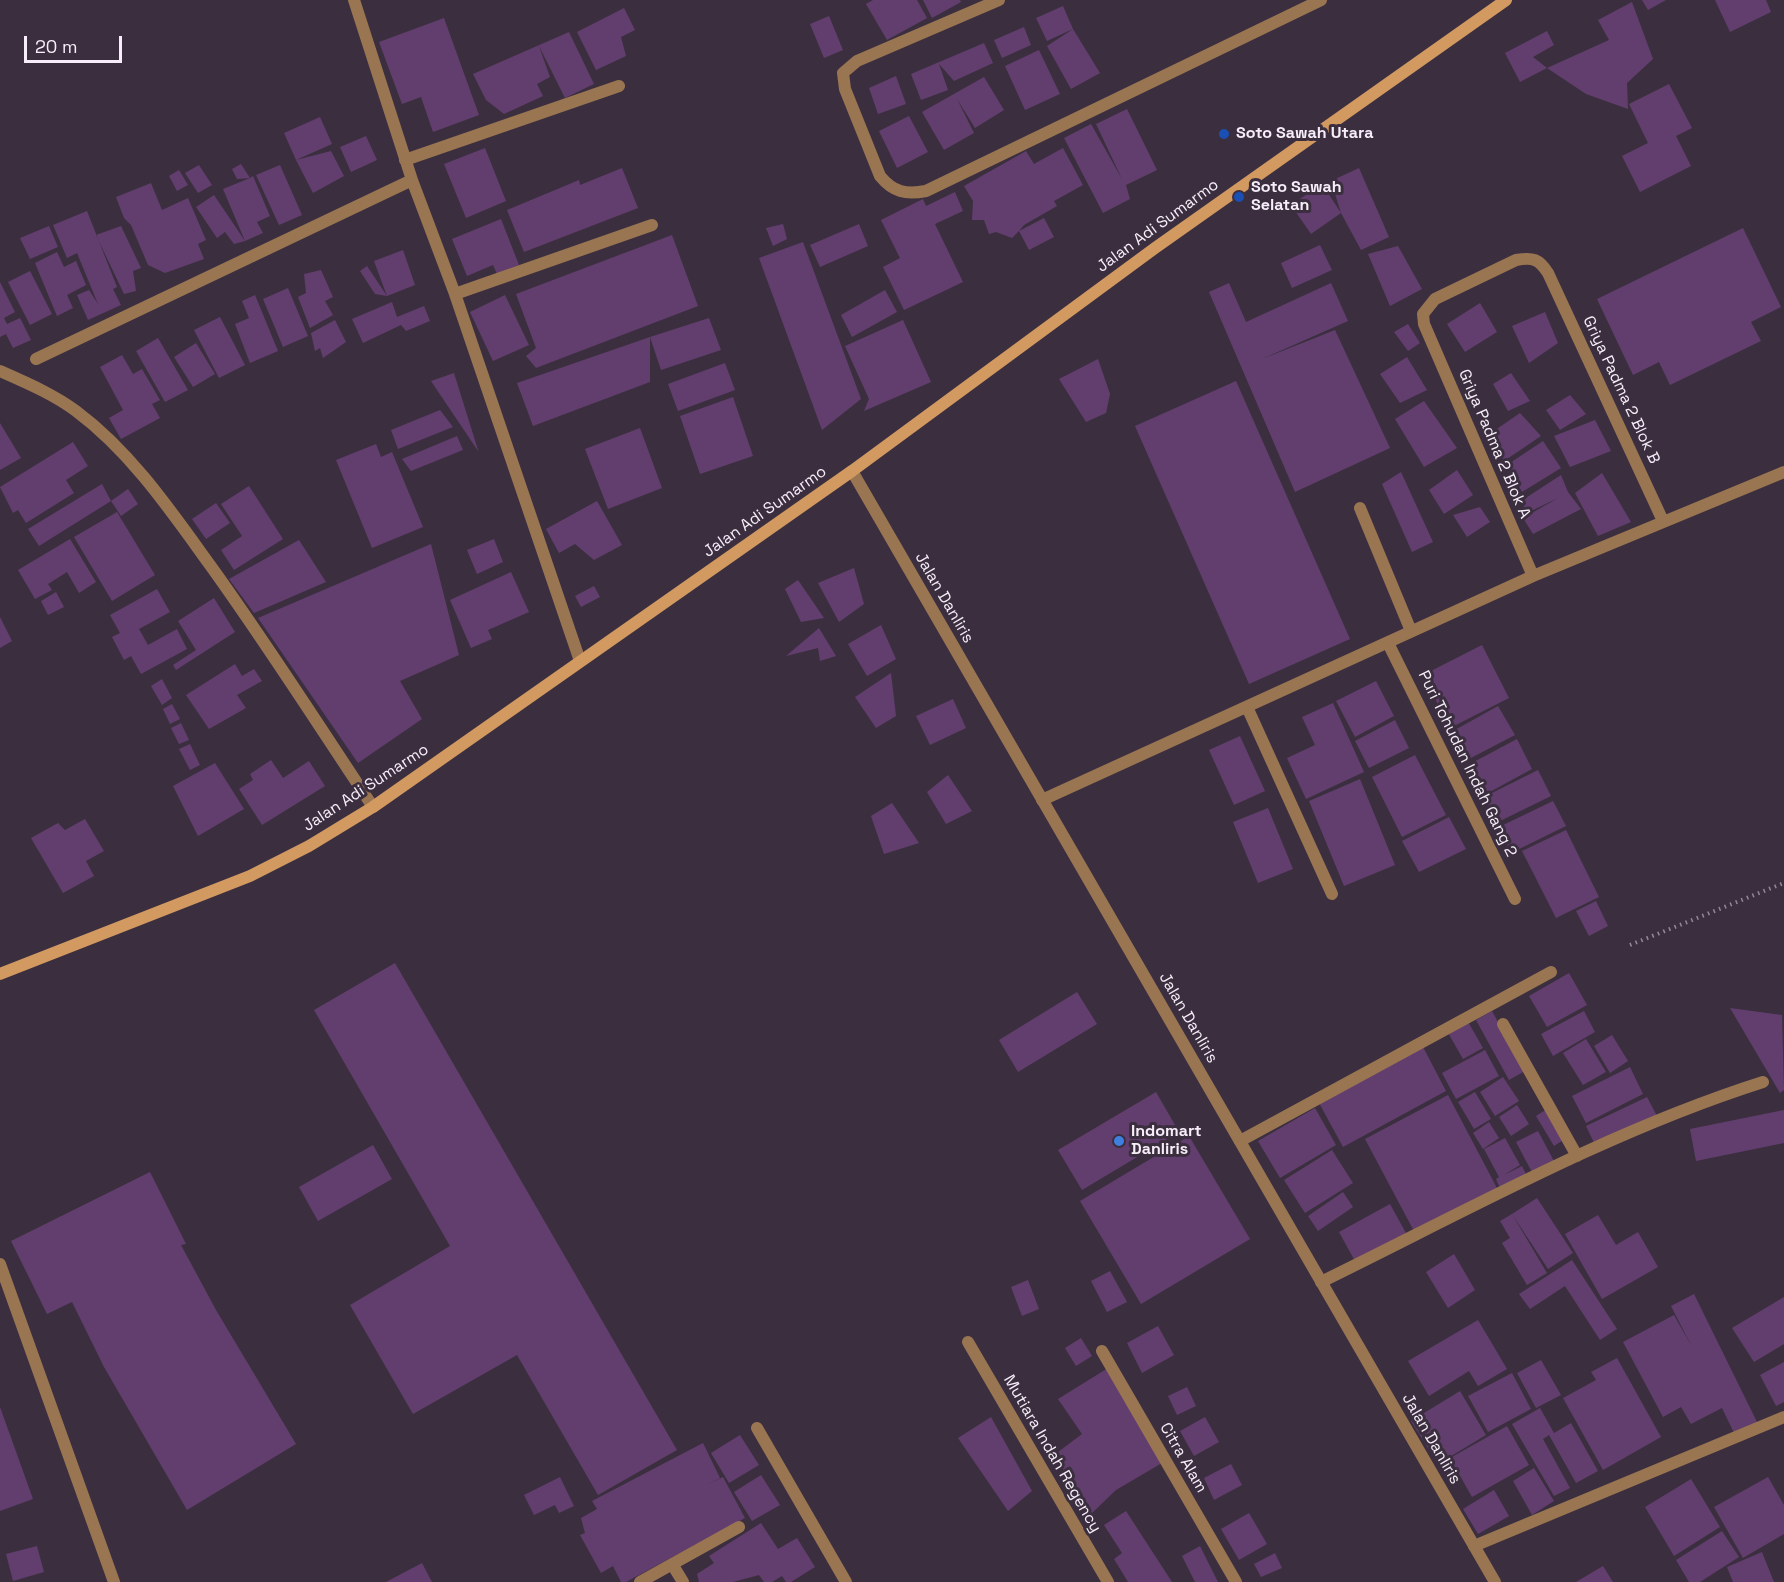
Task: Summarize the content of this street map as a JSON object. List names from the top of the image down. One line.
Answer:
{"streets":{"main road":["Jalan Adi Sumarmo"],"street":["Griya Padma 2 Blok B","Griya Padma 2 Blok A","Jalan Danliris","Puri Tohudan Indah Gang 2","Mutiara Indah Regency","Citra Alam"]},"crossings":[["Jalan Adi Sumarmo","Jalan Danliris"],["Griya Padma 2 Blok B","Griya Padma 2 Blok A"]],"places":["Soto Sawah Utara","Soto Sawah Selatan","Indomart Danliris"],"scale_bar":"20 m"}
